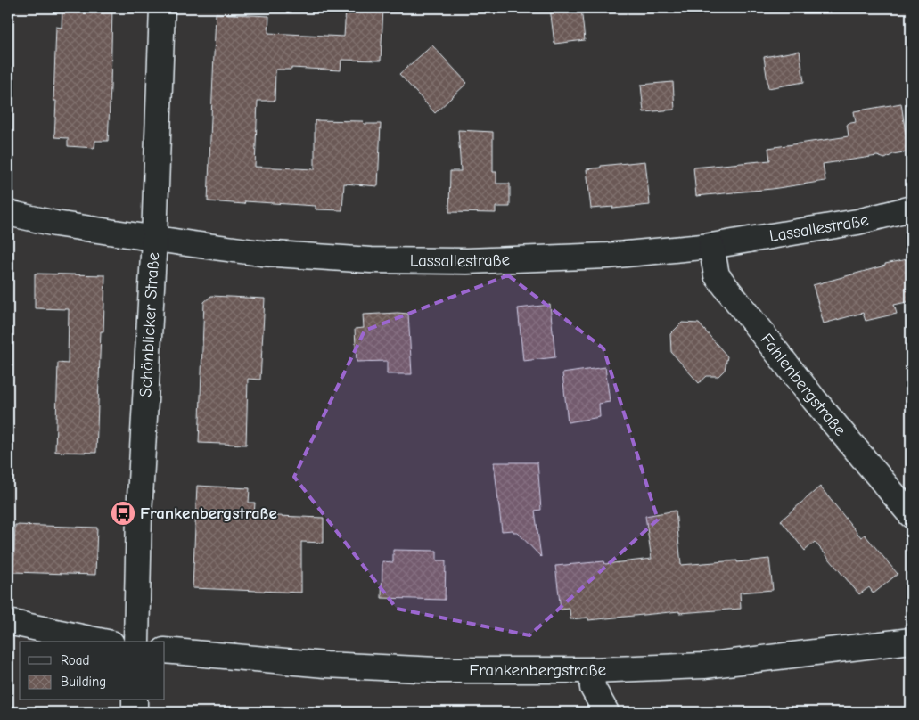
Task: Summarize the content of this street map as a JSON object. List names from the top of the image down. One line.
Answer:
{"streets":{"street":["Lassallestraße","Schönblicker Straße","Fahlenbergstraße","Frankenbergstraße"]},"crossings":[["Lassallestraße","Schönblicker Straße"],["Lassallestraße","Fahlenbergstraße"]],"places":{"bus stop":["Frankenbergstraße"]},"legend":["Road","Building"]}
